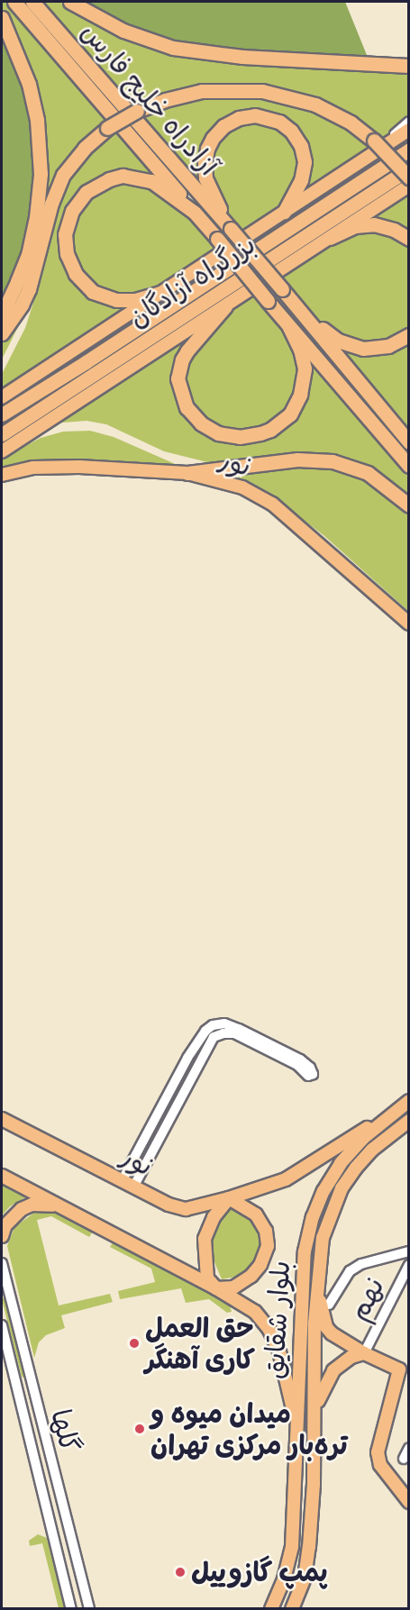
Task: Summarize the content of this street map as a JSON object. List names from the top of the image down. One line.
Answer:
{"streets":{"highway":["آزادراه خلیج فارس","بزرگراه آزادگان"],"main road":["نور","بلوار شقایق"],"street":["نهم","گلها"]},"crossings":[["نور","بلوار شقایق"]],"places":["حق العمل کاری آهنگر","میدان میوه و تره‌بار مرکزی تهران","پمپ گازوییل"]}
